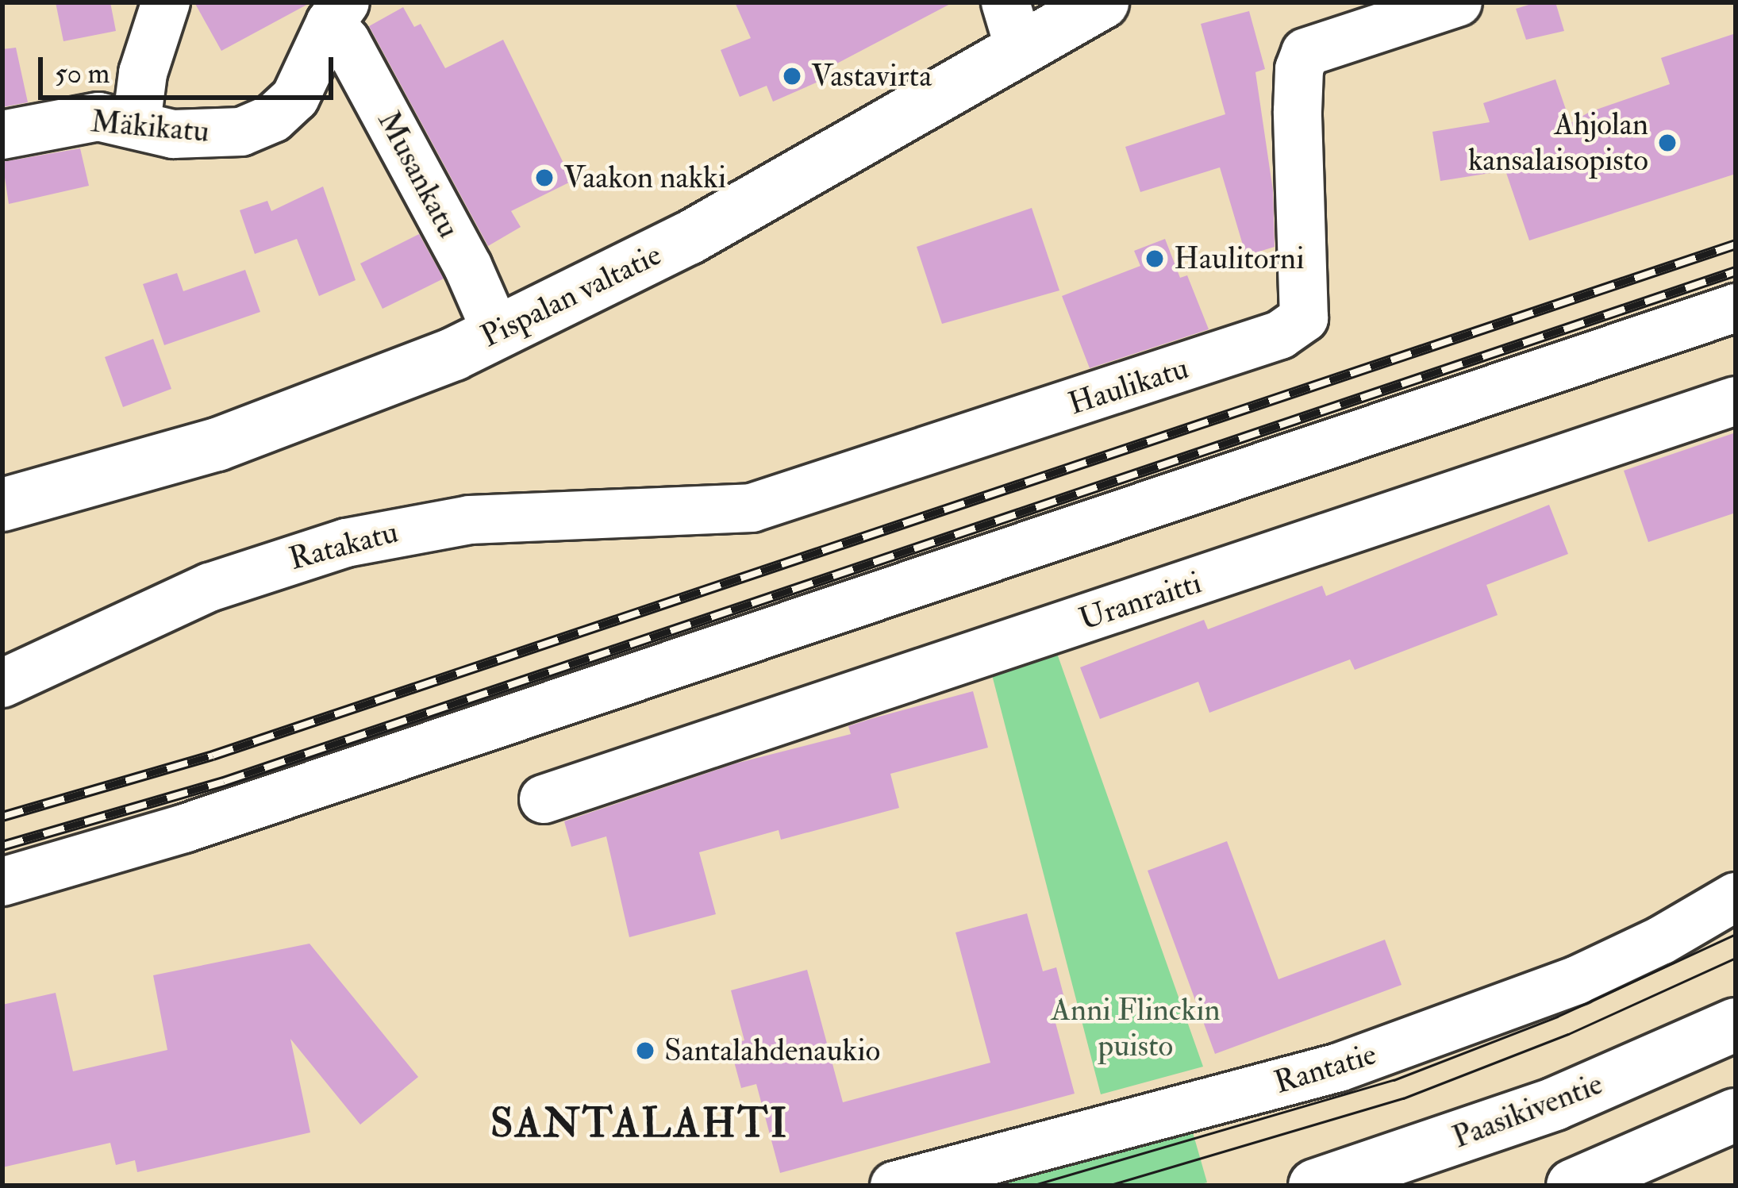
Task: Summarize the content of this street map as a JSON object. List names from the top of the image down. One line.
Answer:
{"streets":{"main road":["Pispalan valtatie","Paasikiventie"],"street":["Mäkikatu","Musankatu","Haulikatu","Ratakatu","Uranraitti","Rantatie"]},"crossings":[["Mäkikatu","Musankatu"],["Musankatu","Pispalan valtatie"],["Haulikatu","Ratakatu"]],"districts":["SANTALAHTI"],"parks":["Anni Flinckin puisto"],"places":["Vastavirta","Ahjolan kansalaisopisto","Vaakon nakki","Haulitorni","Santalahdenaukio"],"scale_bar":"50 m"}
